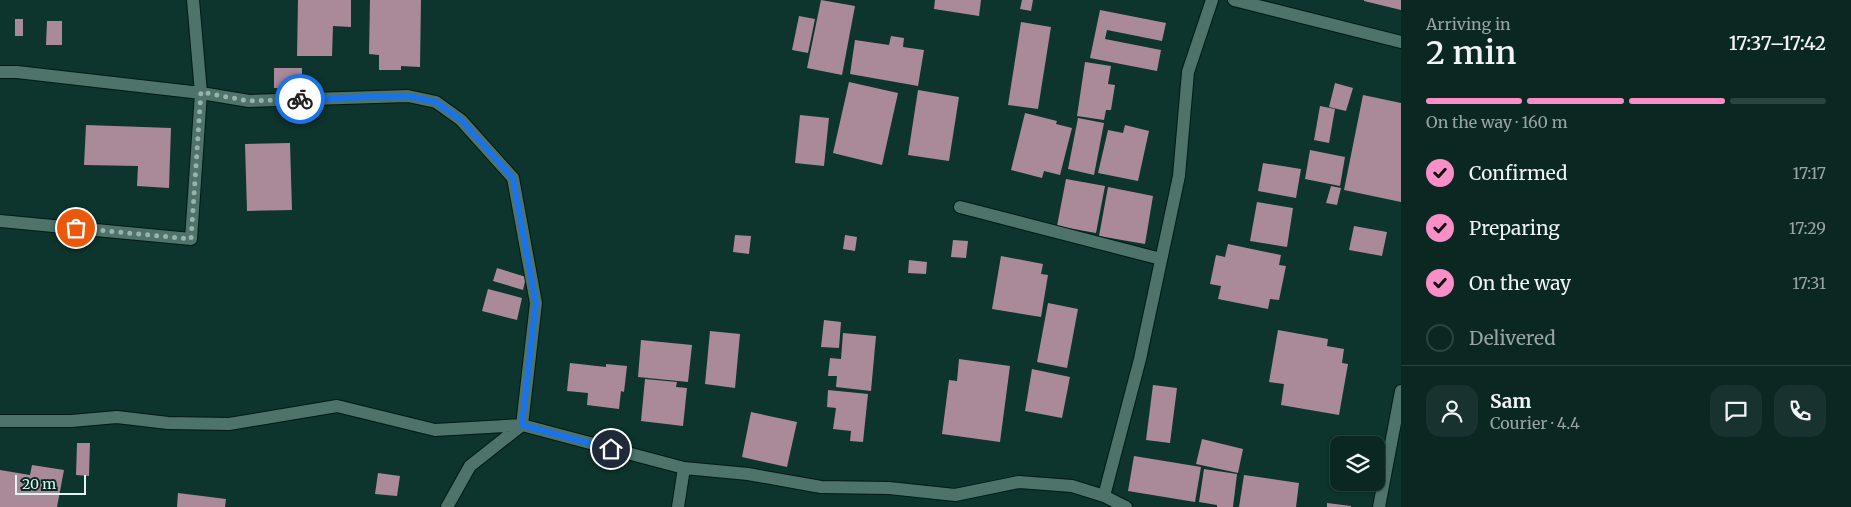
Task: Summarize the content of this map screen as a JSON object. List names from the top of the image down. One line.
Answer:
{"scale_bar":"20 m","page":{"heading":["2 min","Arriving in","17:37–17:42"],"panel":["Sam","Courier · 4.4"],"bar":"On the way · 160 m","list":[["Confirmed","17:17"],["Preparing","17:29"],["On the way","17:31"],"Delivered"],"scale":"20 m"}}
